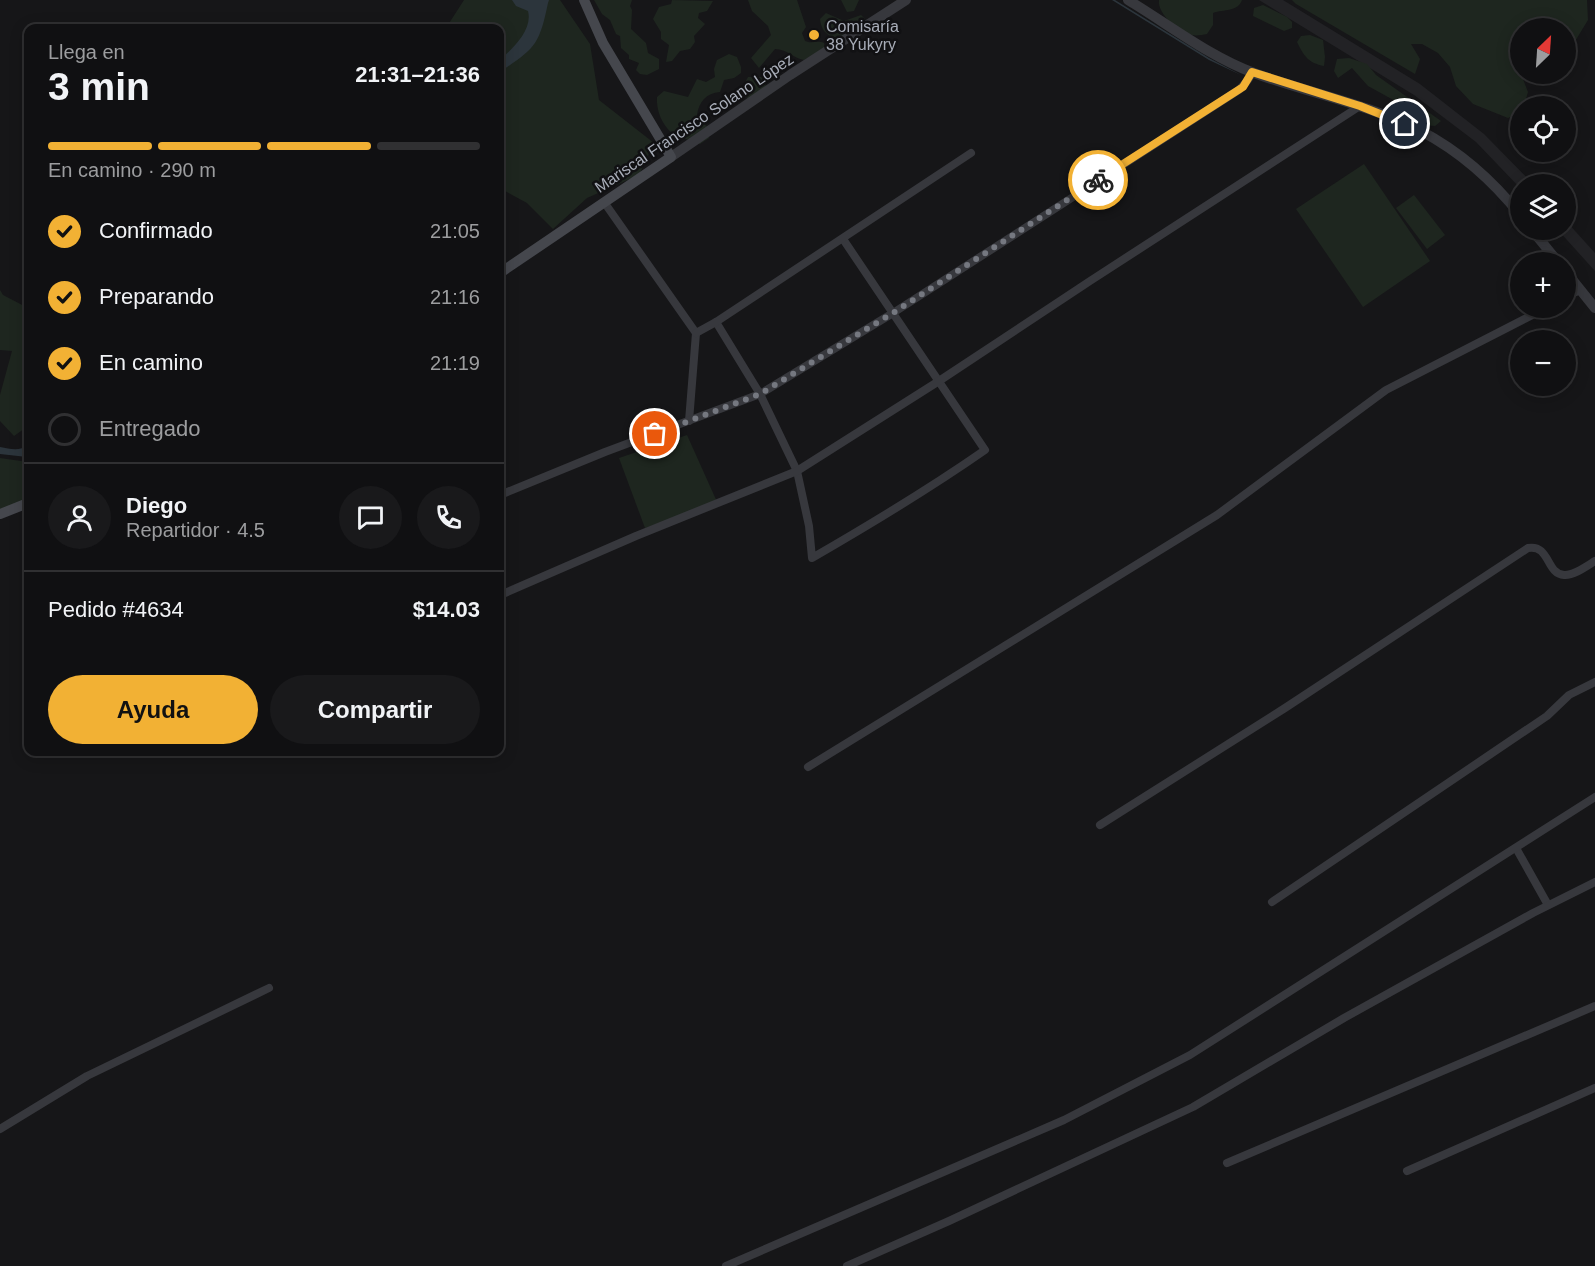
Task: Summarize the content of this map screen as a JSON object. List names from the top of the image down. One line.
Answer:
{"streets":{"main road":["Mariscal Francisco Solano López"]},"places":["Comisaría 38 Yukyry"],"north":"top right","page":{"map_buttons":["+","−"],"heading":["3 min","Llega en","21:31–21:36"],"panel":["Diego","Repartidor · 4.5","Pedido #4634","$14.03"],"bar":"En camino · 290 m","list":[["Confirmado","21:05"],["Preparando","21:16"],["En camino","21:19"],"Entregado"],"buttons":["Ayuda","Compartir"]}}
